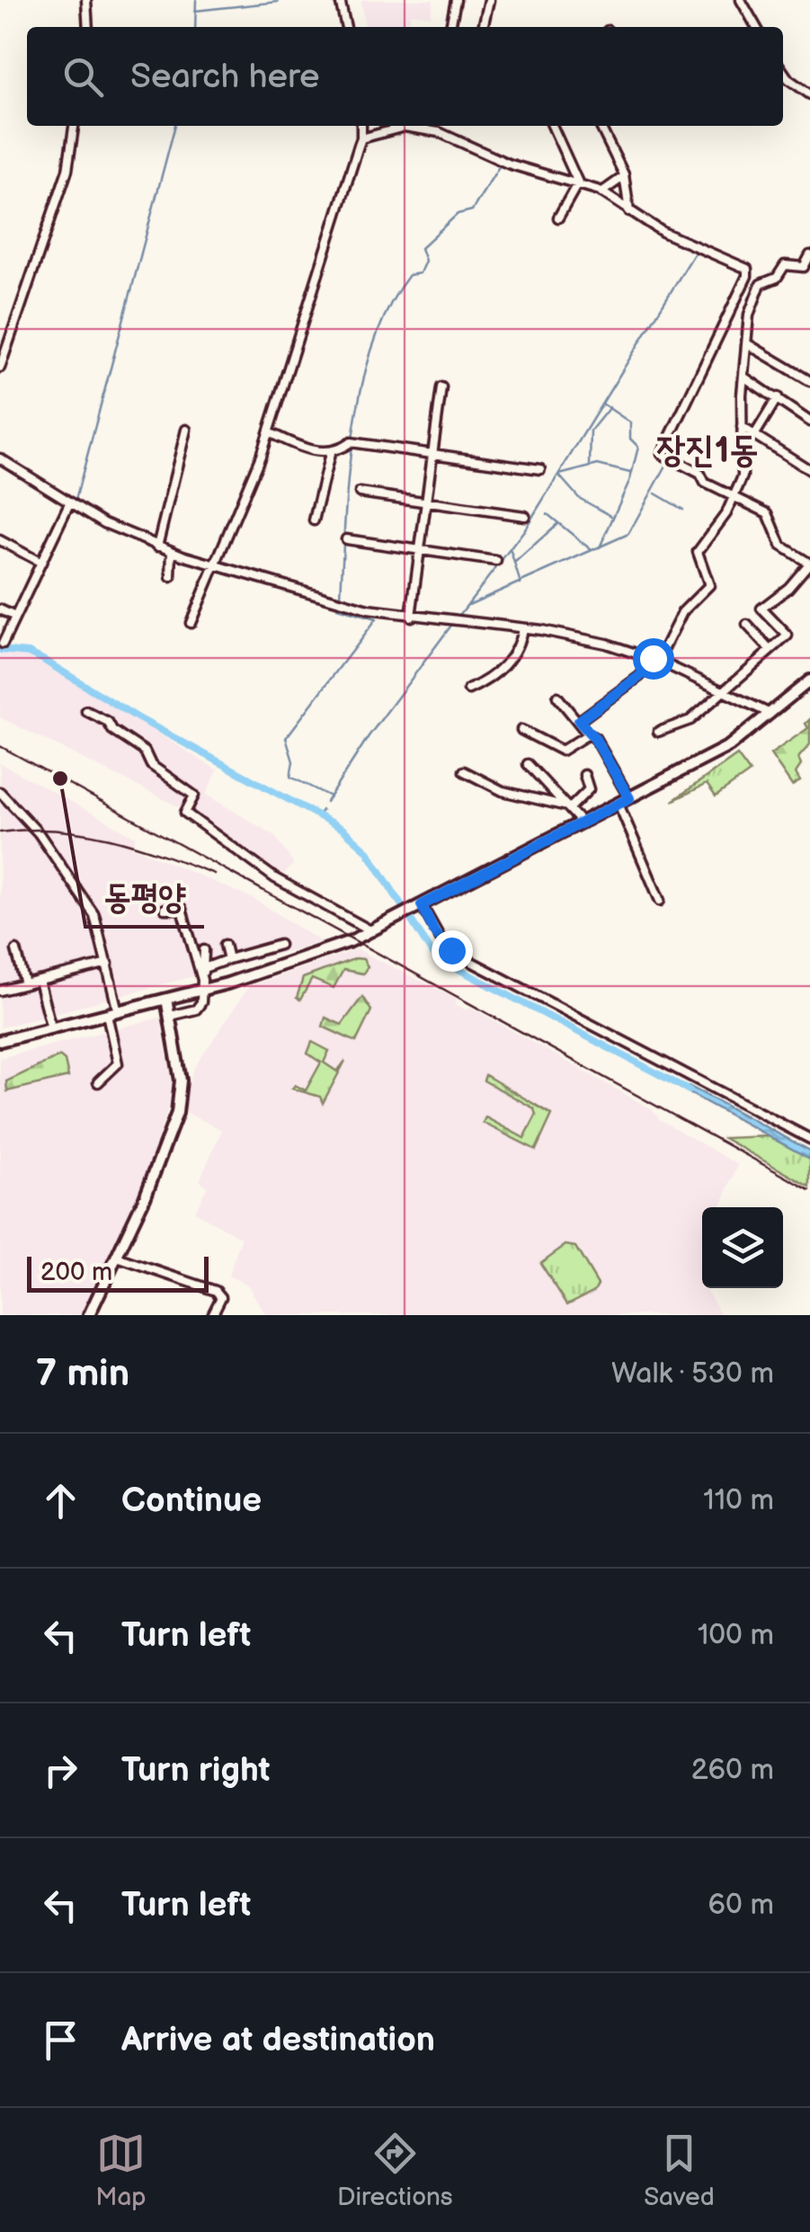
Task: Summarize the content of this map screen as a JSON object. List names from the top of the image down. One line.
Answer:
{"districts":["장진1동"],"places":["동평양"],"scale_bar":"200 m","page":{"search":"Search here","scale":"200 m","heading":["7 min","Walk · 530 m"],"list":[["Continue","110 m"],["Turn left","100 m"],["Turn right","260 m"],["Turn left","60 m"],"Arrive at destination"],"nav":["Map","Directions","Saved"]}}
